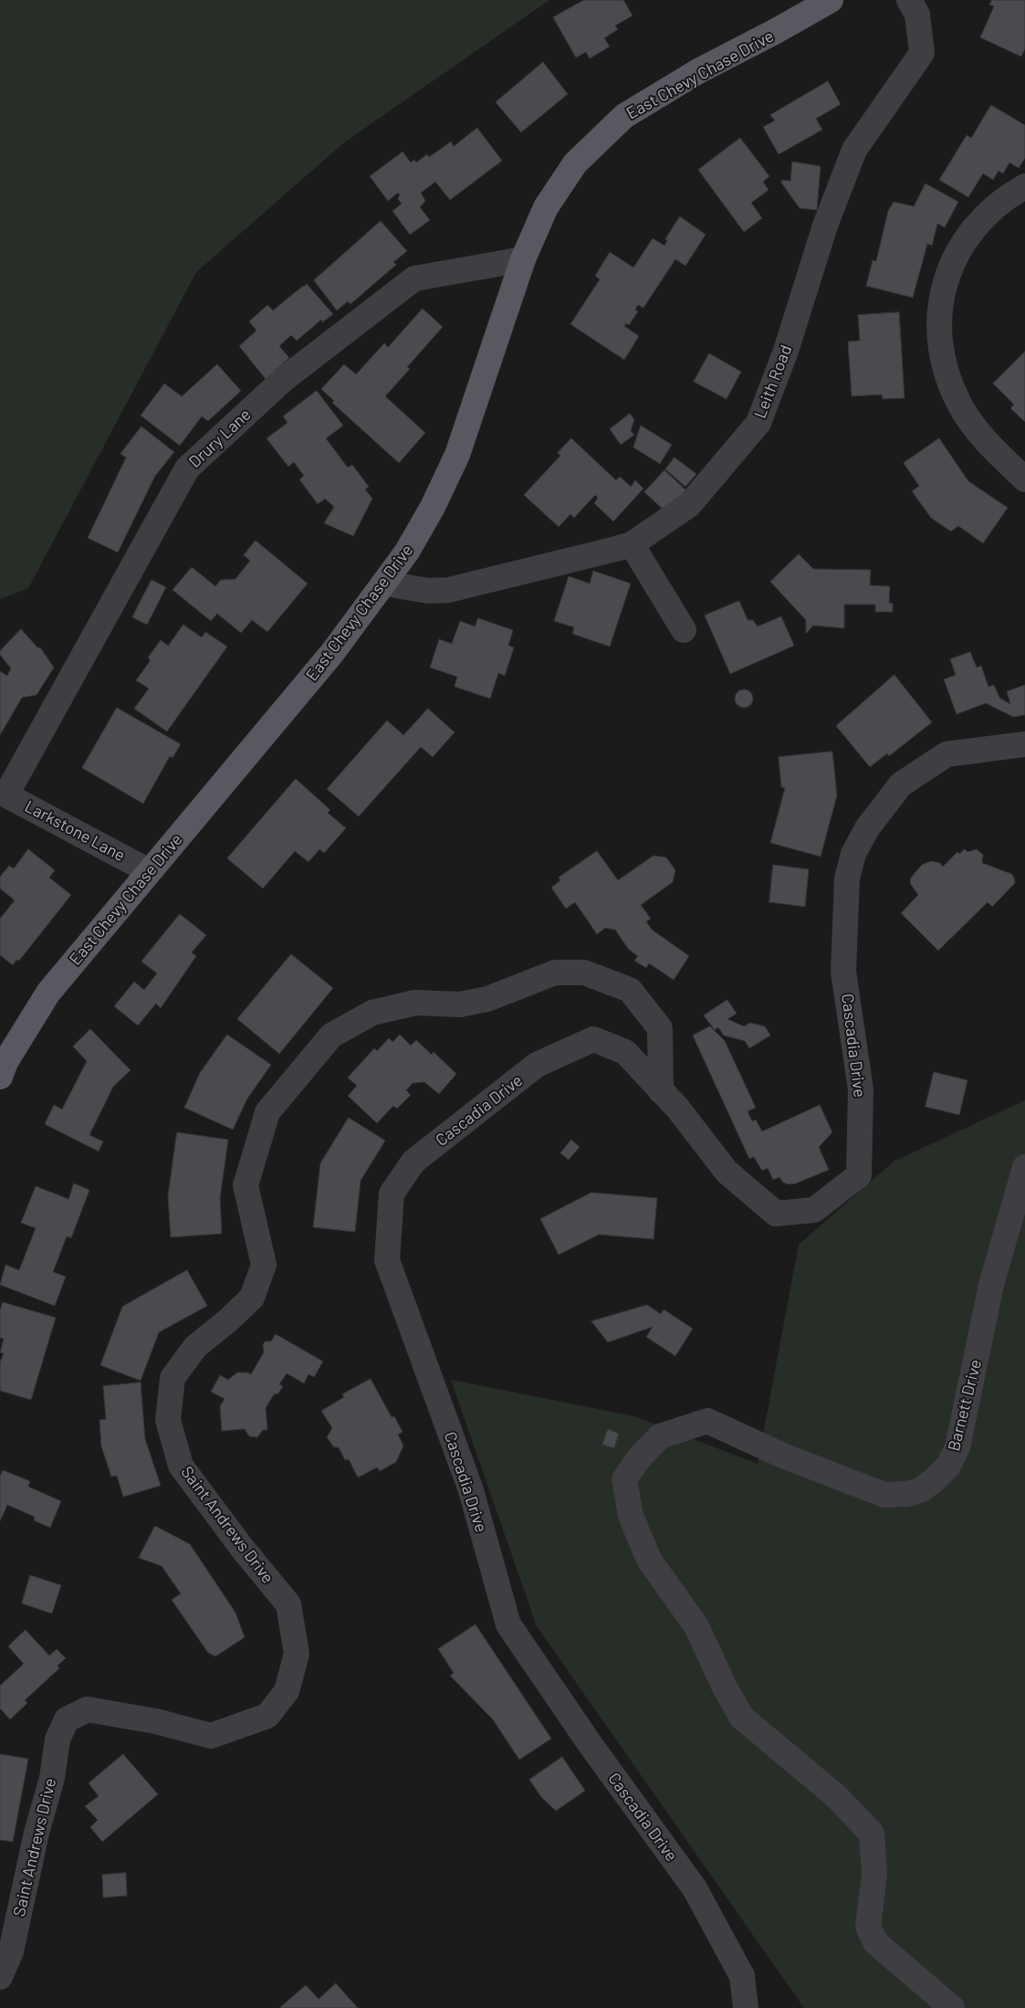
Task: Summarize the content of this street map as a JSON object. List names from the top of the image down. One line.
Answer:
{"streets":{"main road":["East Chevy Chase Drive"],"street":["Leith Road","Drury Lane","Larkstone Lane","Cascadia Drive","Barnett Drive","Saint Andrews Drive"]},"crossings":[["East Chevy Chase Drive","Leith Road"],["East Chevy Chase Drive","Drury Lane"],["East Chevy Chase Drive","Larkstone Lane"],["Drury Lane","Larkstone Lane"],["Cascadia Drive","Saint Andrews Drive"]]}
